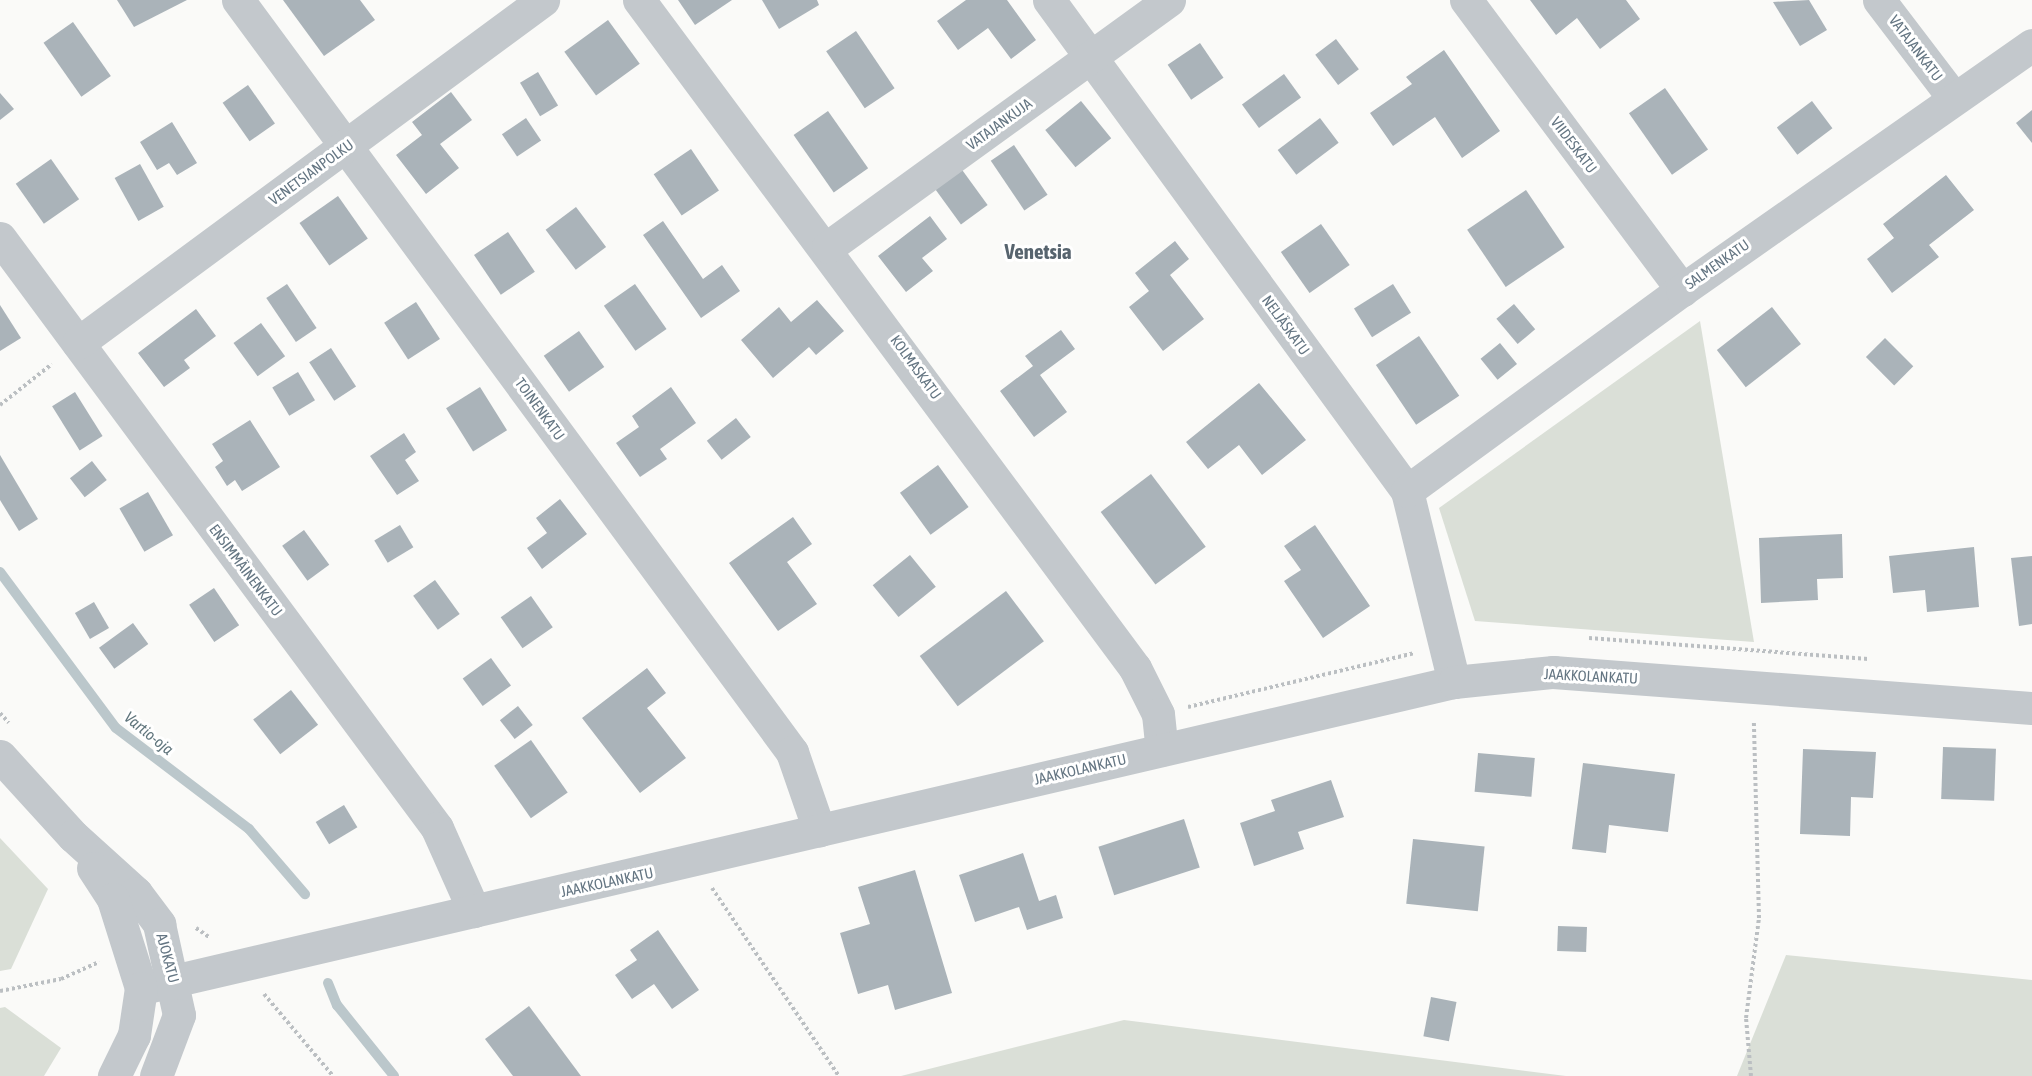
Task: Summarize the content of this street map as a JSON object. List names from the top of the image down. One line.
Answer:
{"streets":{"street":["VATAJANKATU","VATAJANKUJA","VIIDESKATU","VENETSIANPOLKU","SALMENKATU","NELJÄSKATU","KOLMASKATU","TOINENKATU","ENSIMMÄINENKATU","JAAKKOLANKATU","AJOKATU"]},"crossings":[["VATAJANKATU","SALMENKATU"],["VATAJANKUJA","NELJÄSKATU"],["VATAJANKUJA","KOLMASKATU"],["VIIDESKATU","SALMENKATU"],["VENETSIANPOLKU","TOINENKATU"],["VENETSIANPOLKU","ENSIMMÄINENKATU"],["SALMENKATU","NELJÄSKATU"],["NELJÄSKATU","JAAKKOLANKATU"],["KOLMASKATU","JAAKKOLANKATU"],["TOINENKATU","JAAKKOLANKATU"],["ENSIMMÄINENKATU","JAAKKOLANKATU"],["JAAKKOLANKATU","AJOKATU"]],"districts":["Venetsia"],"water":["Vartio-oja"]}
